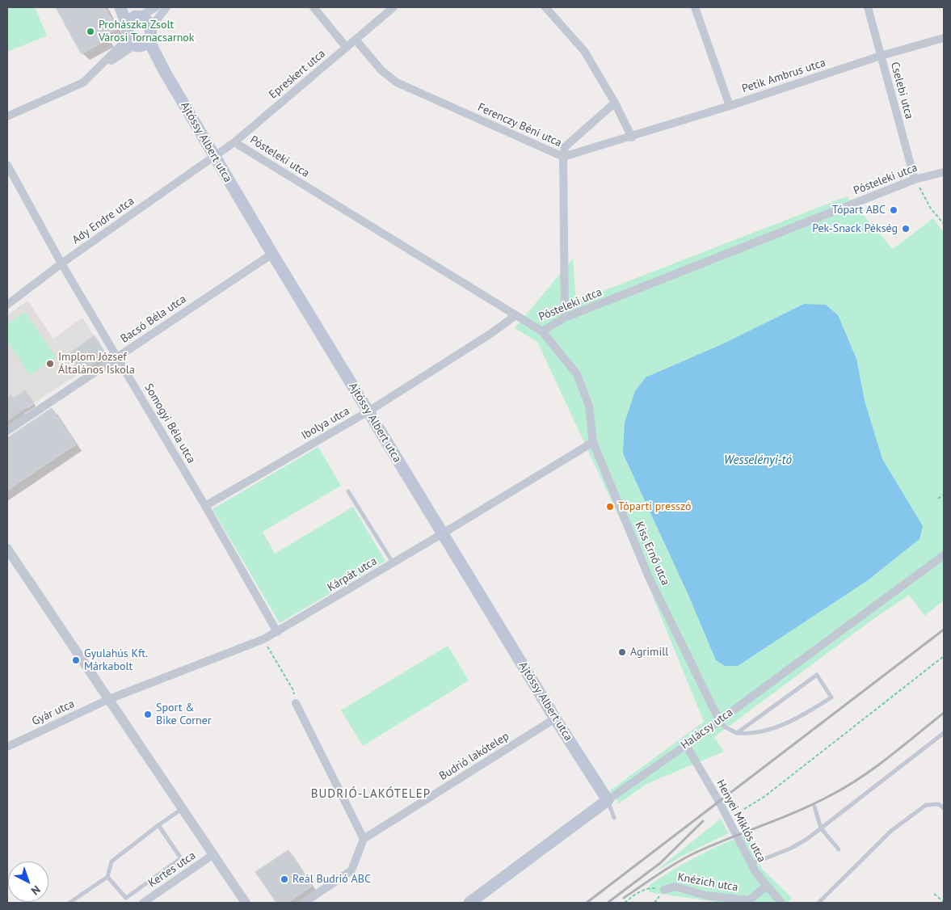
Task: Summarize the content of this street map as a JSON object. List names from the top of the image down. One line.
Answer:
{"streets":{"main road":["Ajtóssy Albert utca","Halácsy utca"],"street":["Epreskert utca","Petik Ambrus utca","Cselebi utca","Ferenczy Béni utca","Pósteleki utca","Ady Endre utca","Bacsó Béla utca","Somogyi Béla utca","Ibolya utca","Kiss Ernő utca","Kárpát utca","Gyár utca","Budrió lakótelep","Henyei Miklós utca","Kertes utca","Knézich utca"]},"crossings":[["Epreskert utca","Ferenczy Béni utca"],["Epreskert utca","Ajtóssy Albert utca"],["Epreskert utca","Pósteleki utca"],["Epreskert utca","Ady Endre utca"],["Petik Ambrus utca","Cselebi utca"],["Petik Ambrus utca","Ferenczy Béni utca"],["Cselebi utca","Pósteleki utca"],["Ferenczy Béni utca","Pósteleki utca"],["Ajtóssy Albert utca","Ady Endre utca"],["Ajtóssy Albert utca","Bacsó Béla utca"],["Ajtóssy Albert utca","Ibolya utca"],["Ajtóssy Albert utca","Kárpát utca"],["Ajtóssy Albert utca","Halácsy utca"],["Ajtóssy Albert utca","Budrió lakótelep"],["Pósteleki utca","Ibolya utca"],["Pósteleki utca","Kiss Ernő utca"],["Ady Endre utca","Somogyi Béla utca"],["Bacsó Béla utca","Somogyi Béla utca"],["Somogyi Béla utca","Ibolya utca"],["Somogyi Béla utca","Kárpát utca"],["Kiss Ernő utca","Kárpát utca"],["Kiss Ernő utca","Halácsy utca"],["Kárpát utca","Gyár utca"],["Halácsy utca","Henyei Miklós utca"]],"districts":["BUDRIÓ-LAKÓTELEP"],"water":["Wesselényi-tó"],"places":["Prohászka Zsolt Városi Tornacsarnok","Tópart ABC","Pek-Snack Pékség","Implom József Általános Iskola","Tóparti presszó","Agrimill","Gyulahús Kft. Márkabolt","Sport & Bike Corner","Reál Budrió ABC"],"north":"bottom right"}
